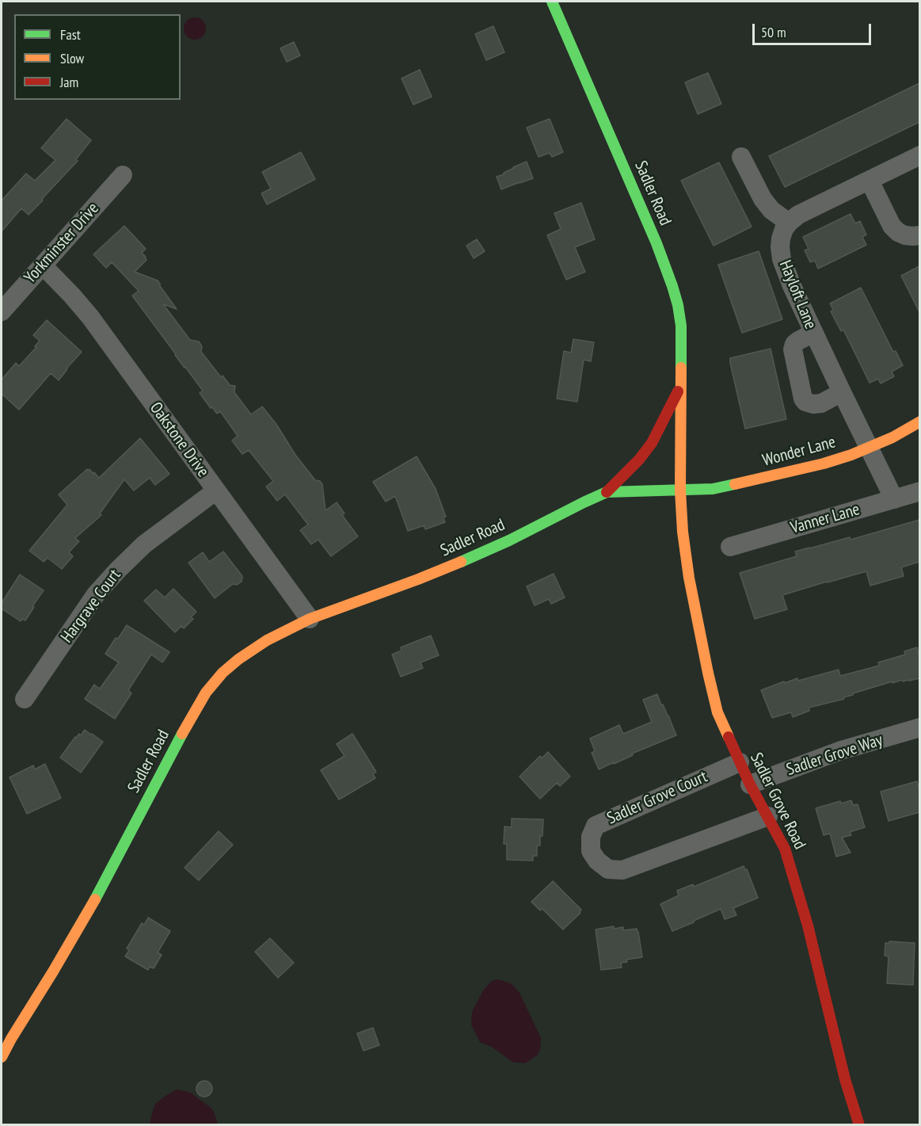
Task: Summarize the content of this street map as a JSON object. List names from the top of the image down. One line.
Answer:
{"streets":{"street":["Sadler Road","Yorkminster Drive","Hayloft Lane","Oakstone Drive","Wonder Lane","Vanner Lane","Hargrave Court","Sadler Grove Way","Sadler Grove Court","Sadler Grove Road"]},"crossings":[["Sadler Road","Oakstone Drive"],["Sadler Road","Wonder Lane"],["Sadler Road","Sadler Grove Road"],["Yorkminster Drive","Oakstone Drive"],["Hayloft Lane","Wonder Lane"],["Hayloft Lane","Vanner Lane"],["Oakstone Drive","Hargrave Court"],["Wonder Lane","Sadler Grove Road"],["Sadler Grove Way","Sadler Grove Road"],["Sadler Grove Court","Sadler Grove Road"]],"legend":["Fast","Slow","Jam"],"scale_bar":"50 m"}
